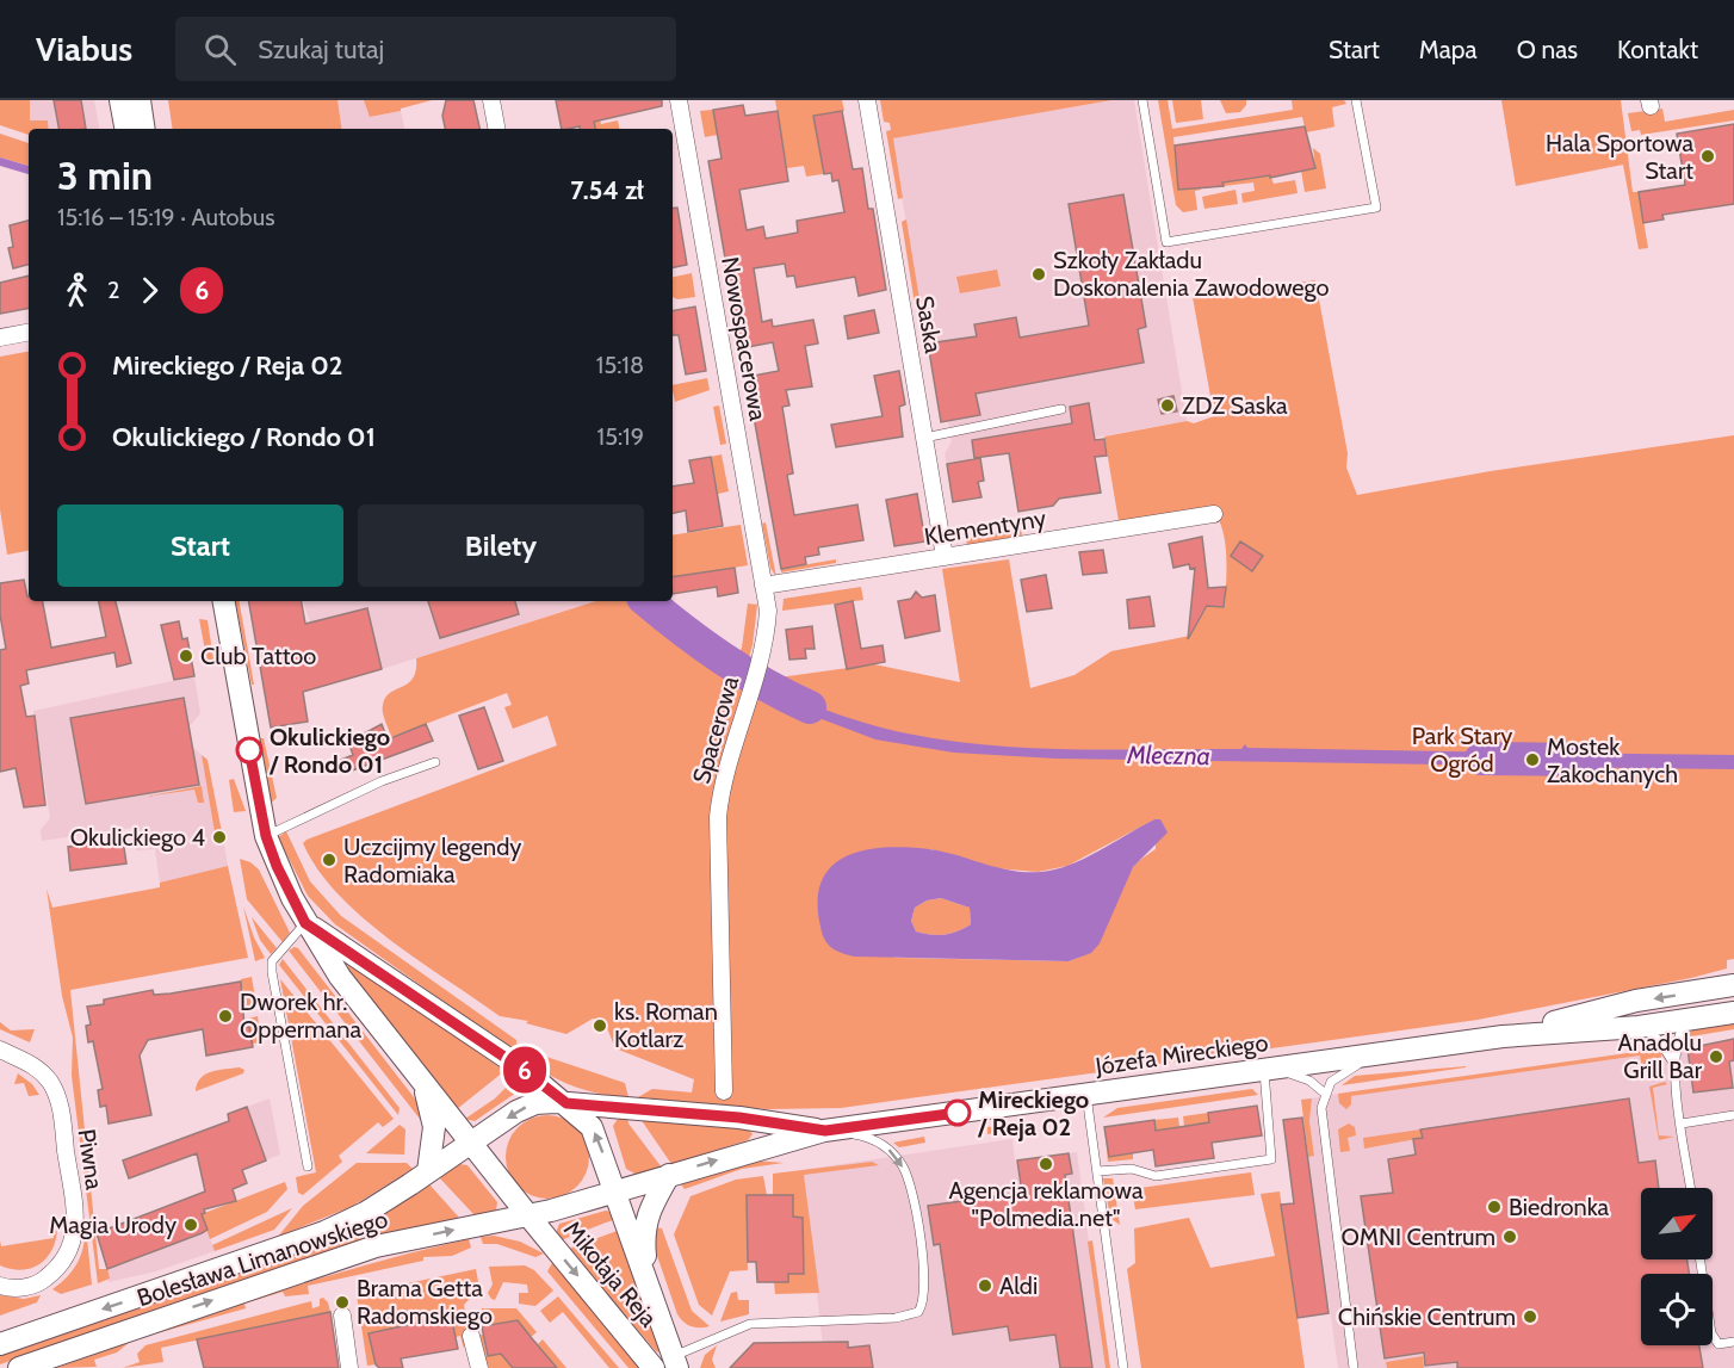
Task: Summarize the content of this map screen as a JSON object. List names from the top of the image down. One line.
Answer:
{"streets":{"main road":["Józefa Mireckiego","Bolesława Limanowskiego","Mikołaja Reja"],"street":["Saska","Nowospacerowa","Klementyny","Spacerowa","Piwna"]},"crossings":[["Saska","Klementyny"],["Nowospacerowa","Klementyny"],["Nowospacerowa","Spacerowa"],["Klementyny","Spacerowa"],["Józefa Mireckiego","Bolesława Limanowskiego"],["Józefa Mireckiego","Mikołaja Reja"],["Bolesława Limanowskiego","Mikołaja Reja"]],"water":["Mleczna"],"parks":["Park Stary Ogród"],"places":["Hala Sportowa Start","Szkoły Zakładu Doskonalenia Zawodowego","ZDZ Saska","Club Tattoo","Okulickiego / Rondo 01","Mostek Zakochanych","Okulickiego 4","Uczcijmy legendy Radomiaka","Dworek hr. Oppermana","ks. Roman Kotlarz","Anadolu Grill Bar","Mireckiego / Reja 02","Agencja reklamowa \"Polmedia.net\"","Biedronka","Magia Urody","OMNI Centrum","Aldi","Brama Getta Radomskiego","Chińskie Centrum"],"lines":["bus line 6"],"north":"top right","page":{"header":"Viabus","search":"Szukaj tutaj","nav":["Start","Mapa","O nas","Kontakt"],"on_map":"6","heading":["3 min","15:16 – 15:19 · Autobus","7.54 zł"],"legs":["2","6"],"list":[{"name":"Mireckiego / Reja 02","value":"15:18"},{"name":"Okulickiego / Rondo 01","value":"15:19"}],"buttons":["Start","Bilety"]}}
